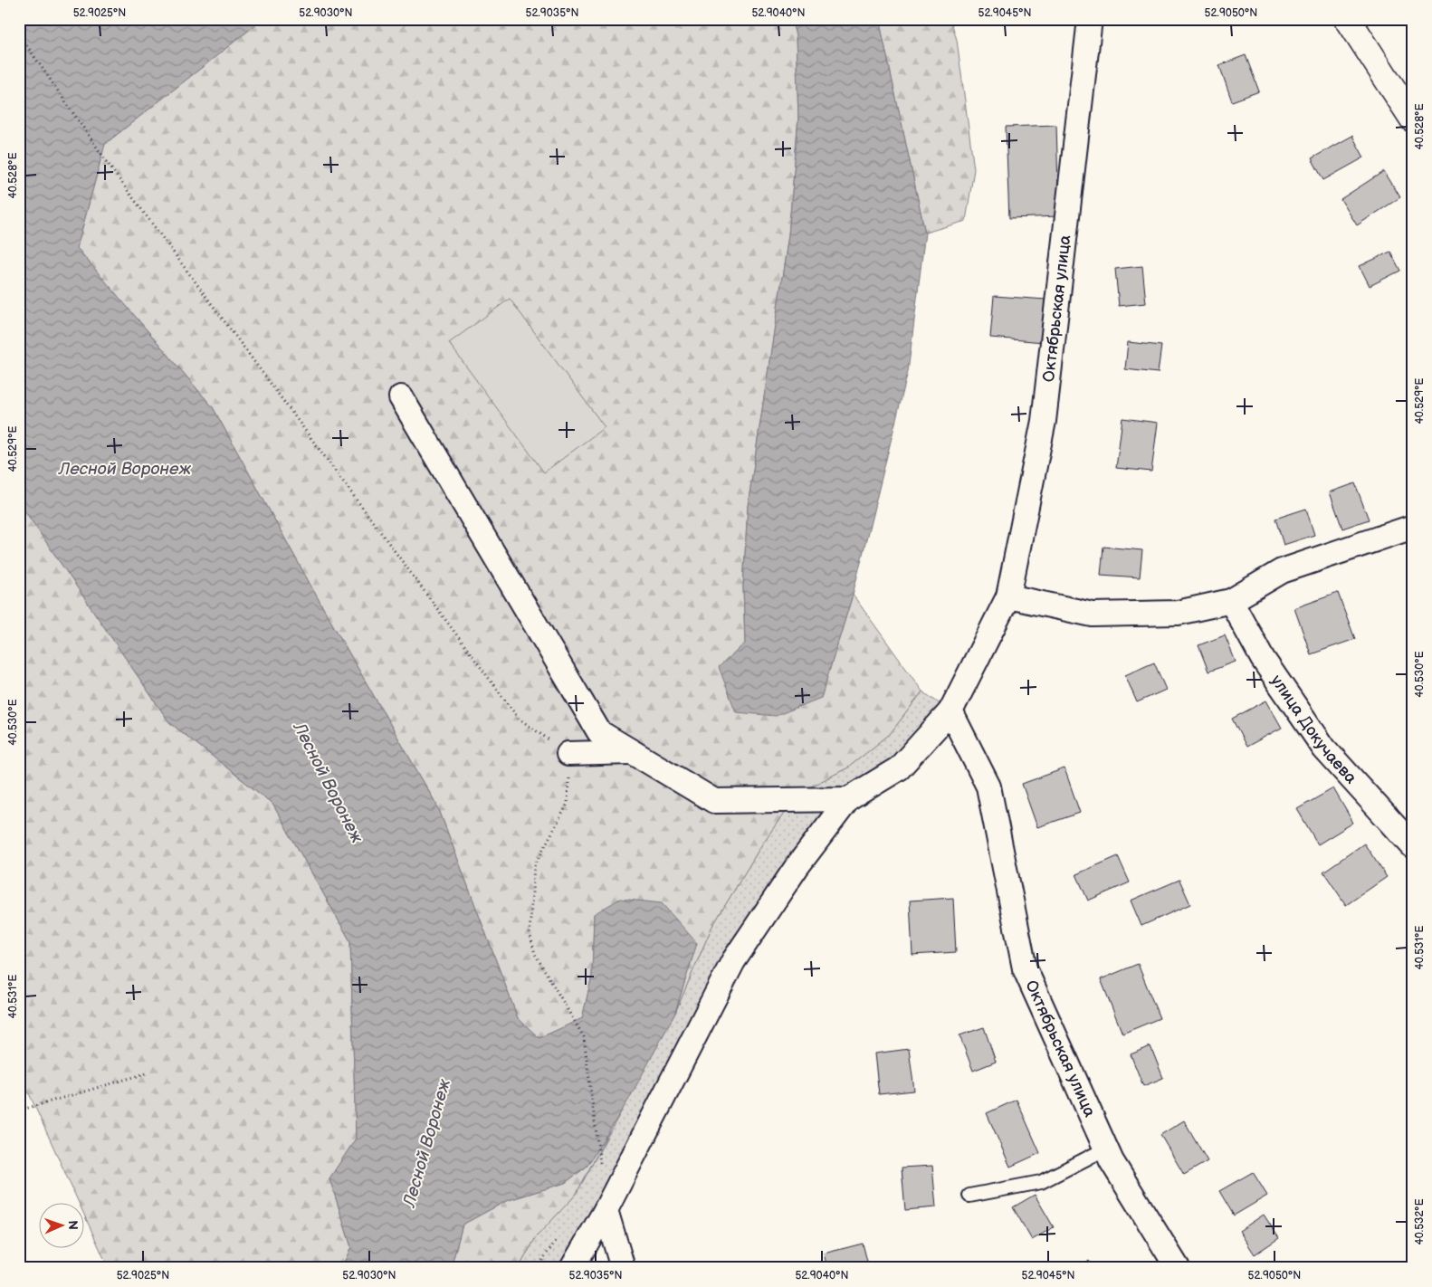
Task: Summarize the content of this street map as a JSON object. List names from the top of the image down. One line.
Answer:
{"streets":{"street":["Октябрьская улица","улица Докучаева"]},"water":["Лесной Воронеж"],"north":"right","coordinates":["52.9025°N","52.9030°N","52.9035°N","52.9040°N","52.9045°N","52.9050°N","40.528°E","40.529°E","40.530°E","40.531°E","40.532°E"]}
